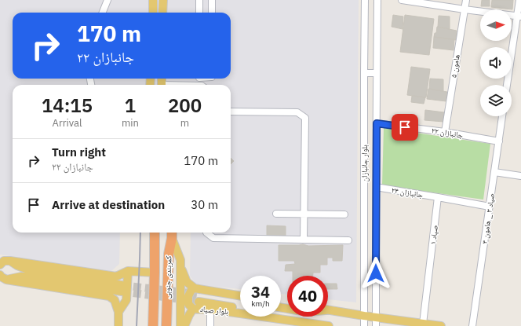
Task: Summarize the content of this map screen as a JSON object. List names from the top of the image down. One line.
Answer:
{"streets":{"highway":["کمربندی جنوبی"],"main road":["بلوار صیاد"],"street":["هامون ۵","جانبازان ۲۲","بلوار جانبازان","جانبازان ۲۴","صیاد ۳ _ هامون ۳","صیاد ۱"]},"crossings":[["هامون ۵","جانبازان ۲۲"],["جانبازان ۲۲","بلوار جانبازان"],["جانبازان ۲۲","صیاد ۳ _ هامون ۳"],["بلوار جانبازان","جانبازان ۲۴"],["جانبازان ۲۴","صیاد ۱"]],"north":"right","page":{"turn":["170 m","جانبازان ۲۲"],"eta":["14:15","Arrival","1","min","200","m"],"list":[{"name":"Turn right","note":"جانبازان ۲۲","value":"170 m"},{"name":"Arrive at destination","value":"30 m"}],"speed":"34 km/h","limit":"40"}}
